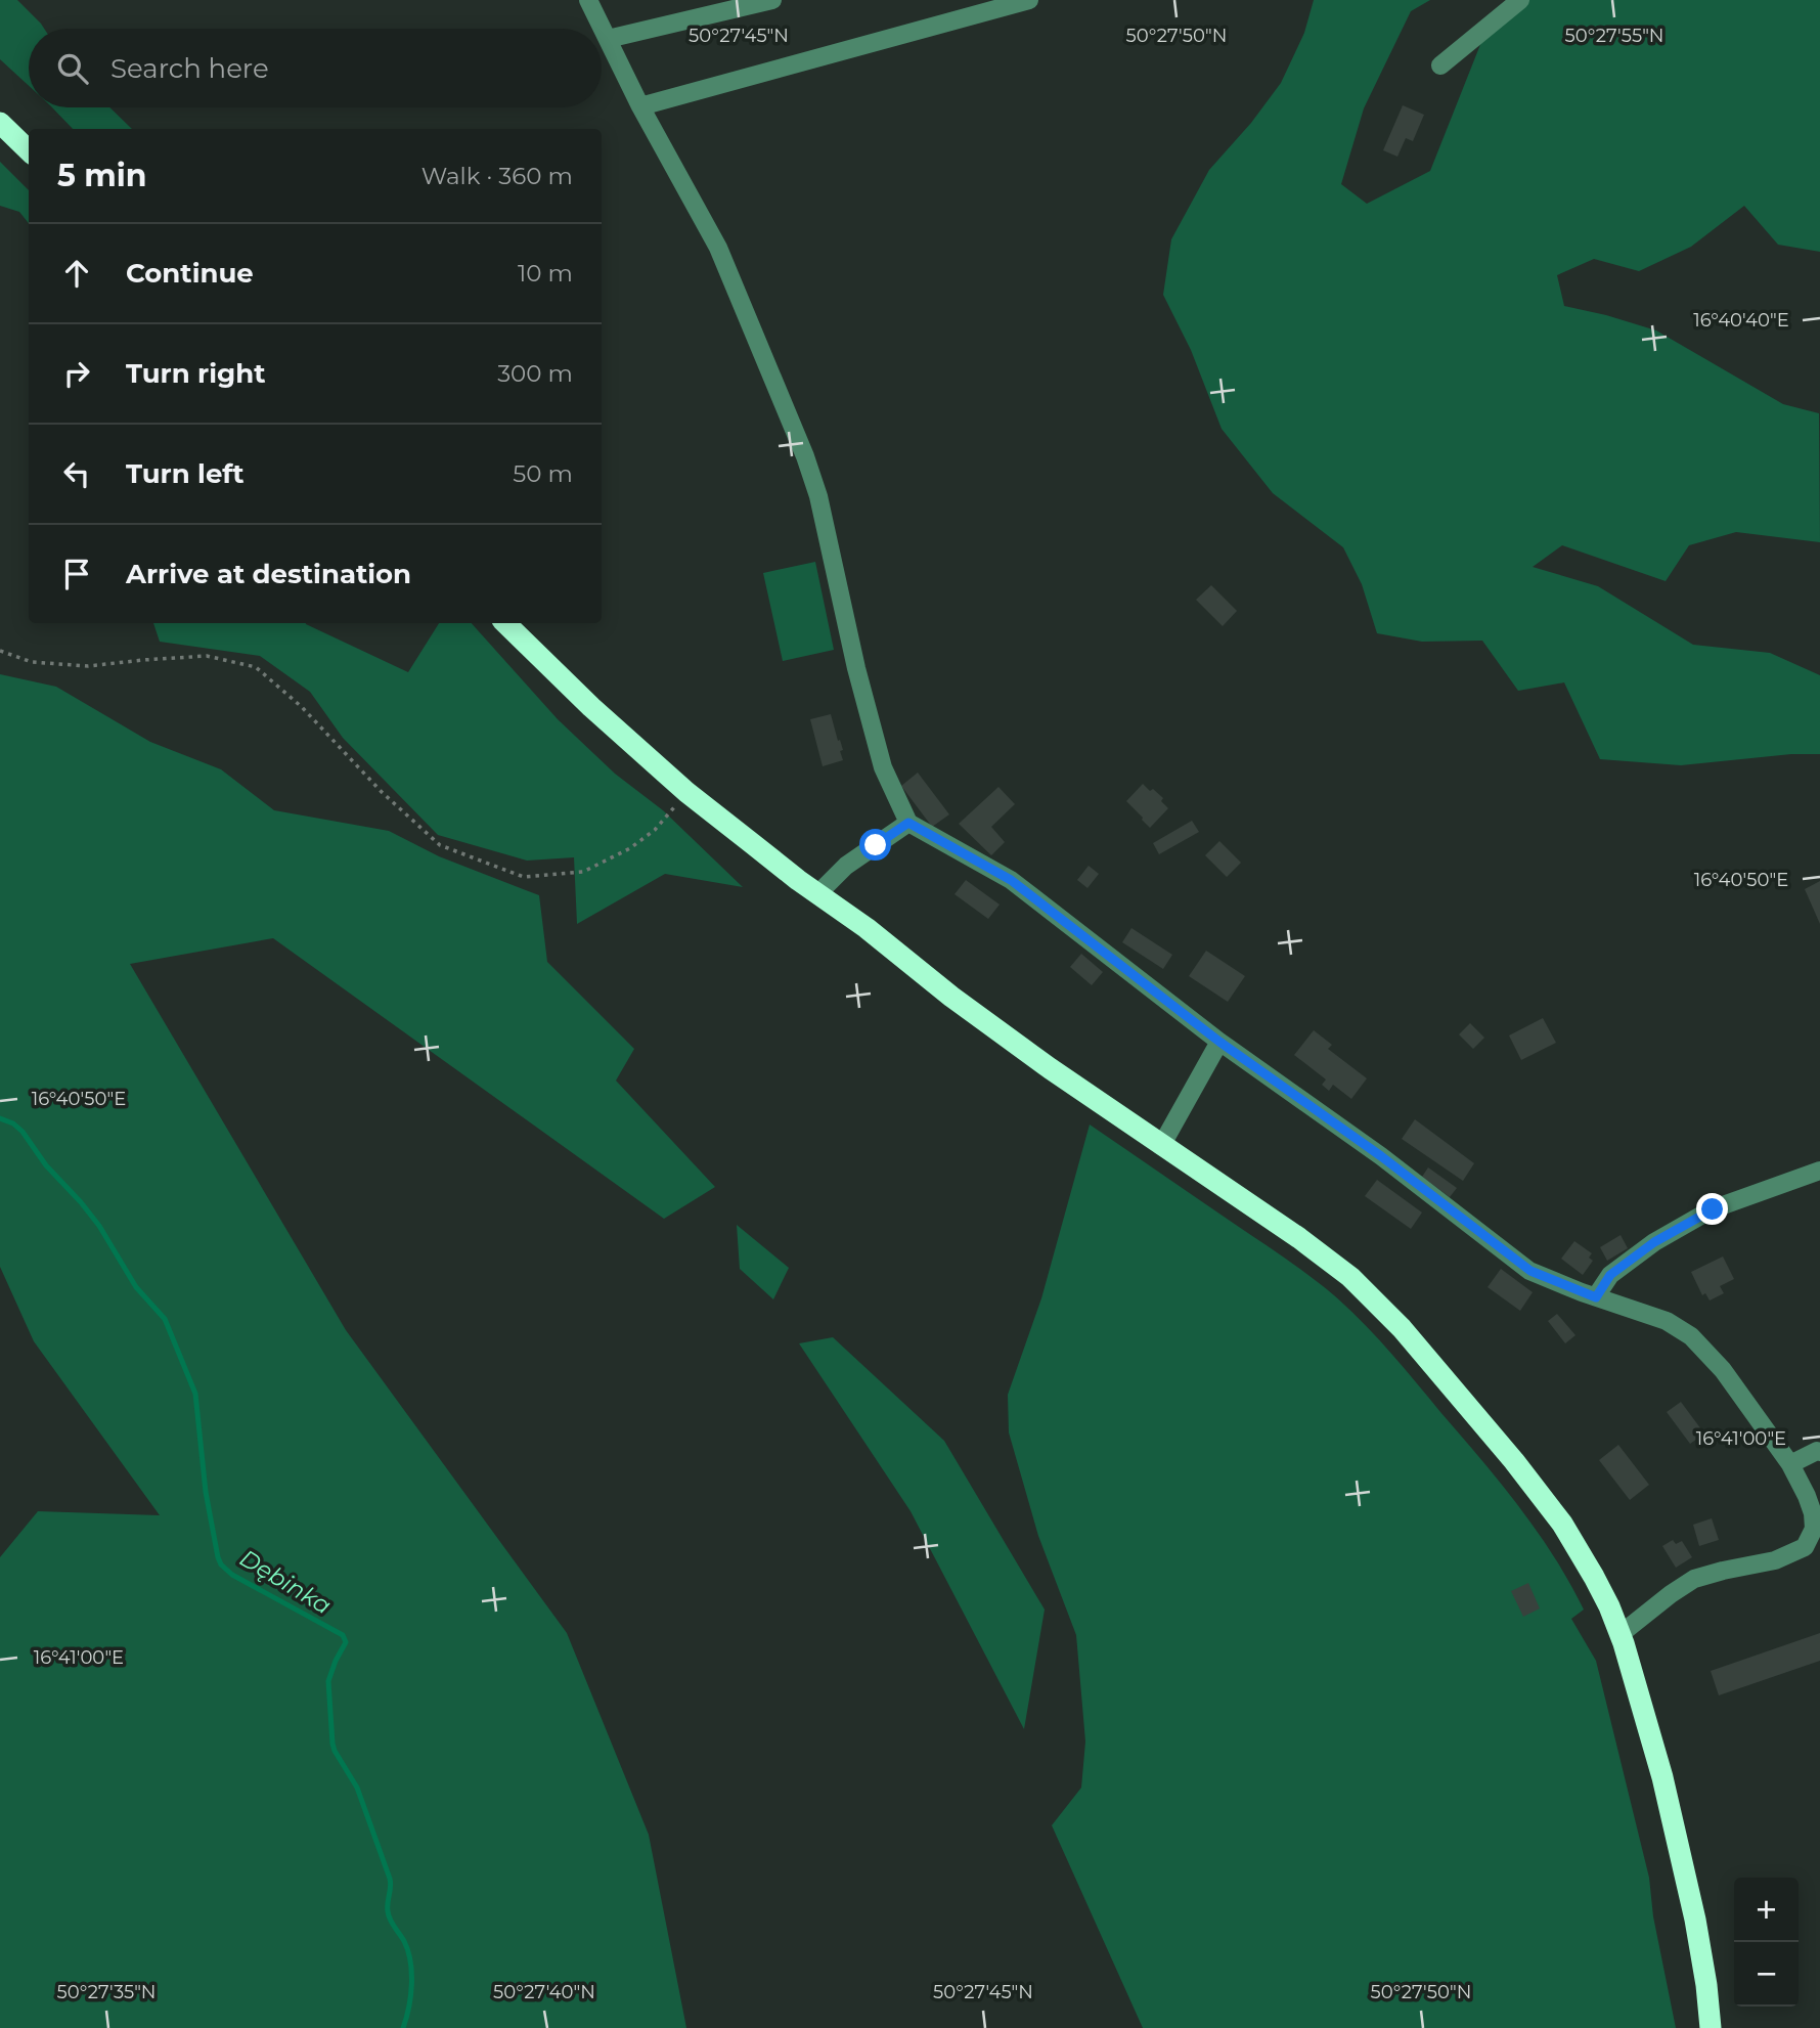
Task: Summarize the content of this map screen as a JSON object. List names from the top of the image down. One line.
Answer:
{"water":["Dębinka"],"page":{"search":"Search here","heading":["5 min","Walk · 360 m"],"list":[["Continue","10 m"],["Turn right","300 m"],["Turn left","50 m"],"Arrive at destination"],"map_buttons":["+","−"]},"coordinates":["50°27'45\"N","50°27'50\"N","50°27'55\"N","16°40'40\"E","16°40'50\"E","16°41'00\"E","50°27'35\"N","50°27'40\"N"]}
